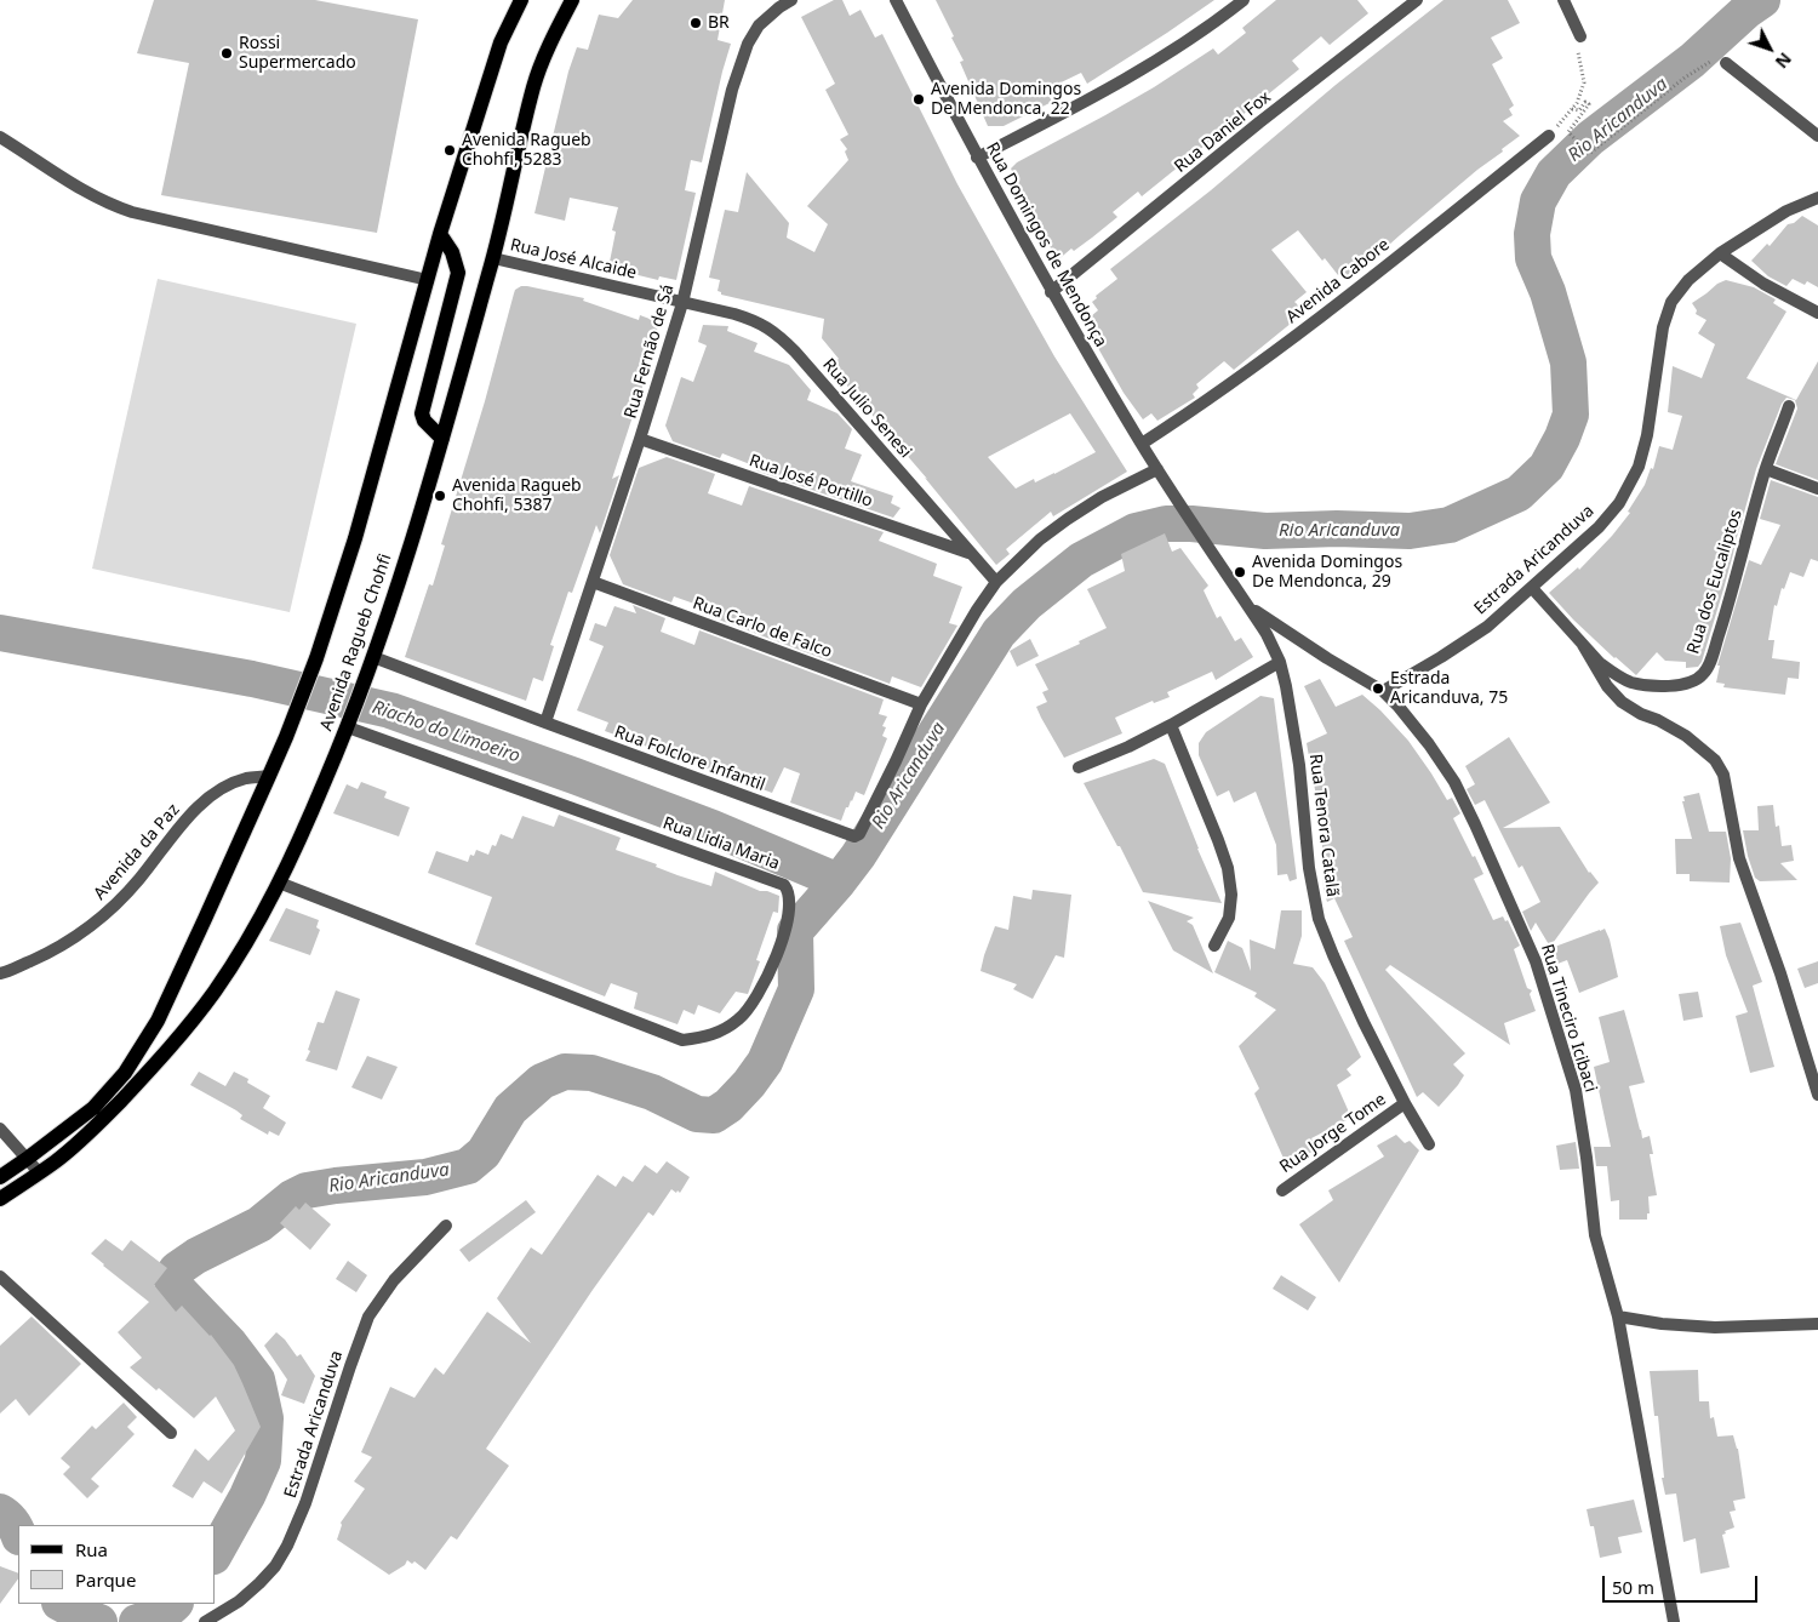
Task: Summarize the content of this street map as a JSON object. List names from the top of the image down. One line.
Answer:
{"streets":{"main road":["Avenida Ragueb Chohfi"],"street":["Rua Daniel Fox","Rua Domingos de Mendonça","Rua José Alcaide","Avenida Cabore","Rua Fernão de Sá","Rua Julio Senesi","Rua José Portillo","Estrada Aricanduva","Rua dos Eucaliptos","Rua Carlo de Falco","Rua Folclore Infantil","Rua Tenora Catalã","Rua Lidia Maria","Avenida da Paz","Rua Tineciro Icibaci","Rua Jorge Tome"]},"crossings":[["Rua Daniel Fox","Rua Domingos de Mendonça"],["Rua Domingos de Mendonça","Avenida Cabore"],["Rua Domingos de Mendonça","Rua Tenora Catalã"],["Rua Domingos de Mendonça","Rua Tineciro Icibaci"],["Rua José Alcaide","Rua Fernão de Sá"],["Rua José Alcaide","Rua Julio Senesi"],["Rua José Alcaide","Avenida Ragueb Chohfi"],["Rua Fernão de Sá","Rua Julio Senesi"],["Rua Fernão de Sá","Rua José Portillo"],["Rua Fernão de Sá","Rua Carlo de Falco"],["Rua Fernão de Sá","Rua Folclore Infantil"],["Rua Julio Senesi","Rua José Portillo"],["Estrada Aricanduva","Rua dos Eucaliptos"],["Estrada Aricanduva","Rua Tineciro Icibaci"],["Rua Carlo de Falco","Rua Folclore Infantil"],["Avenida Ragueb Chohfi","Rua Folclore Infantil"],["Avenida Ragueb Chohfi","Rua Lidia Maria"],["Avenida Ragueb Chohfi","Avenida da Paz"],["Rua Tenora Catalã","Rua Tineciro Icibaci"],["Rua Tenora Catalã","Rua Jorge Tome"]],"water":["Rio Aricanduva","Riacho do Limoeiro"],"places":["BR","Rossi Supermercado","Avenida Domingos De Mendonca, 22","Avenida Ragueb Chohfi, 5283","Avenida Ragueb Chohfi, 5387","Avenida Domingos De Mendonca, 29","Estrada Aricanduva, 75"],"legend":["Rua","Parque"],"scale_bar":"50 m","north":"bottom right"}
